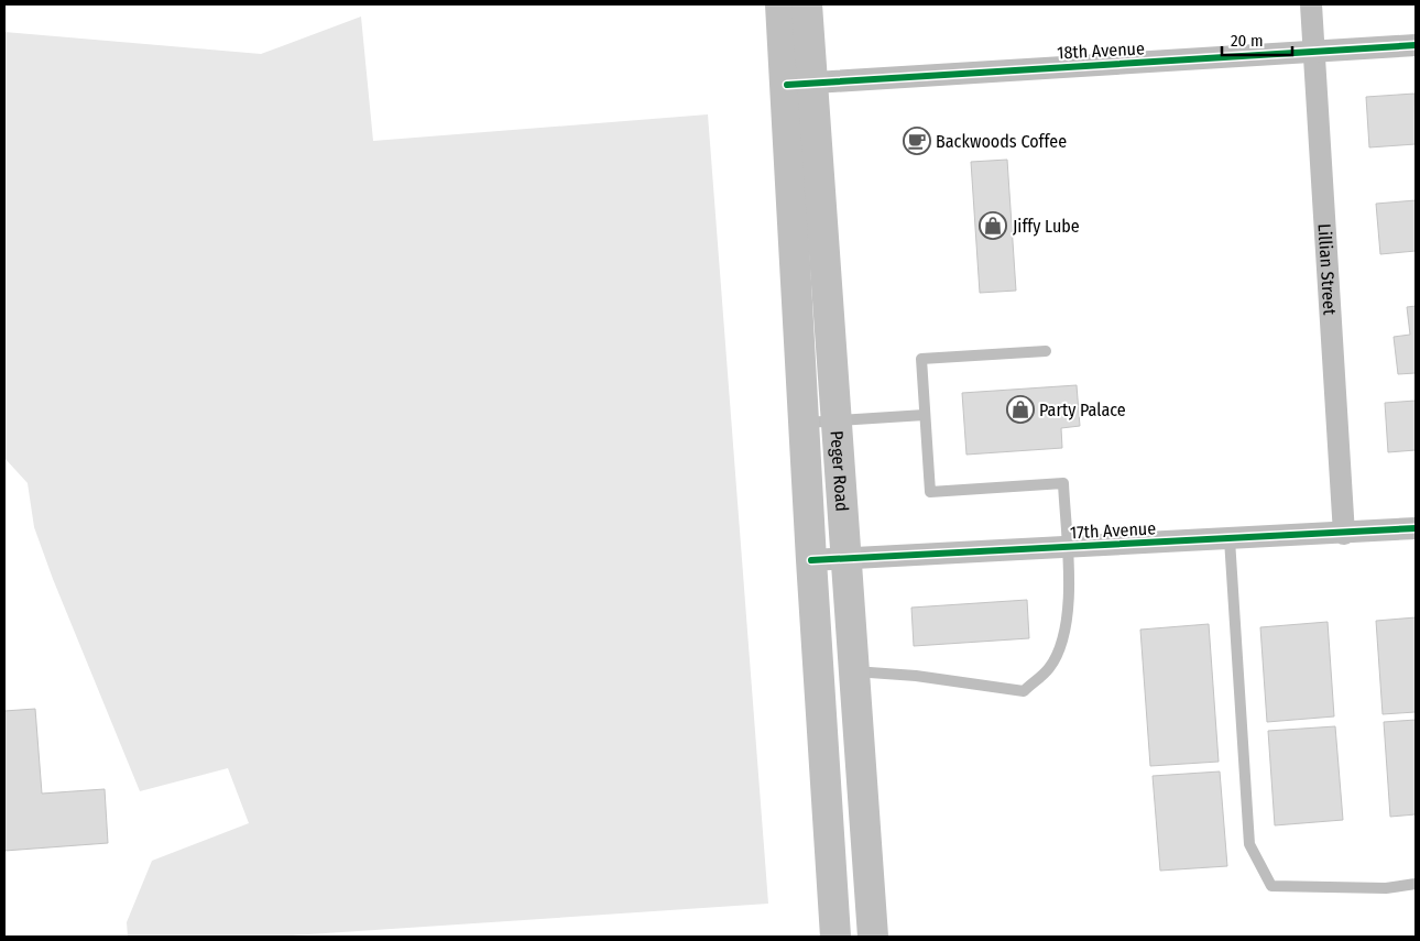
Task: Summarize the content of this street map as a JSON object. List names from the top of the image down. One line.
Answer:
{"streets":{"main road":["Peger Road"],"street":["18th Avenue","Lillian Street","17th Avenue"]},"crossings":[["18th Avenue","Lillian Street"],["18th Avenue","Peger Road"],["Lillian Street","17th Avenue"],["Peger Road","17th Avenue"]],"places":{"cafe":["Backwoods Coffee"],"shop":["Jiffy Lube","Party Palace"]},"scale_bar":"20 m"}
